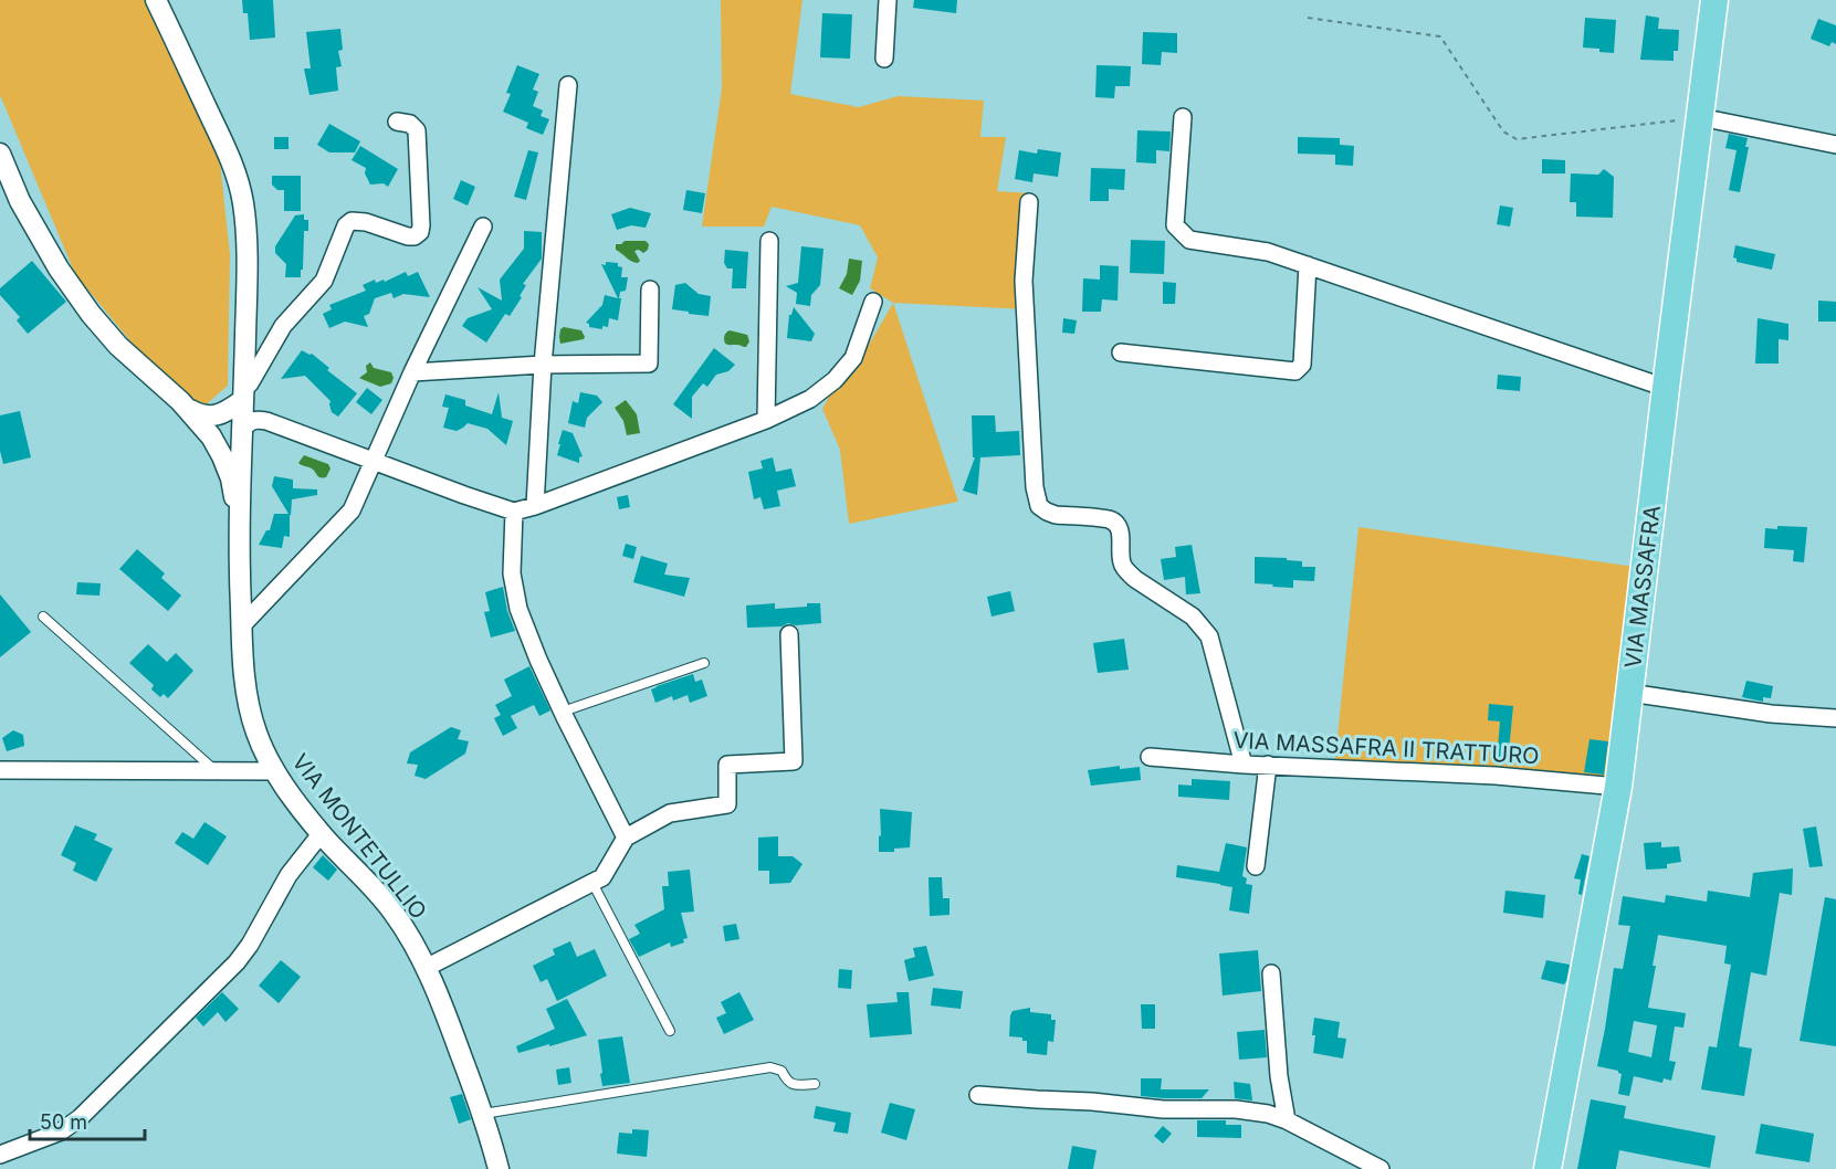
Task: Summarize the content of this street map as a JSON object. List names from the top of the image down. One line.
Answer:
{"streets":{"main road":["VIA MASSAFRA"],"street":["VIA MASSAFRA II TRATTURO","VIA MONTETULLIO"]},"crossings":[["VIA MASSAFRA","VIA MASSAFRA II TRATTURO"]],"scale_bar":"50 m"}
